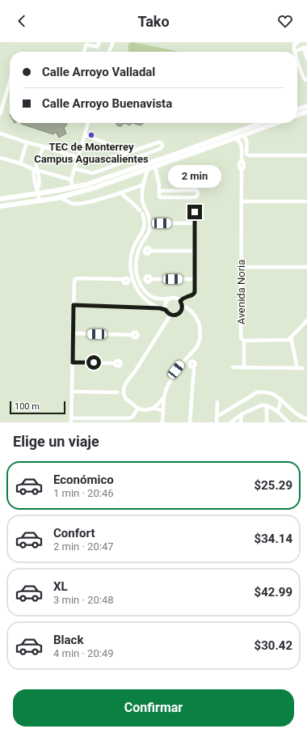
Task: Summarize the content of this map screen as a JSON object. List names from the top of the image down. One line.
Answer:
{"streets":{"street":["Avenida Noria"]},"places":["TEC de Monterrey Campus Aguascalientes"],"scale_bar":"100 m","page":{"header":"Tako","banner":["Calle Arroyo Valladal","Calle Arroyo Buenavista"],"bubble":"2 min","scale":"100 m","heading":"Elige un viaje","list":[{"name":"Económico","note":"1 min · 20:46","value":"$25.29"},{"name":"Confort","note":"2 min · 20:47","value":"$34.14"},{"name":"XL","note":"3 min · 20:48","value":"$42.99"},{"name":"Black","note":"4 min · 20:49","value":"$30.42"}],"buttons":"Confirmar"}}
